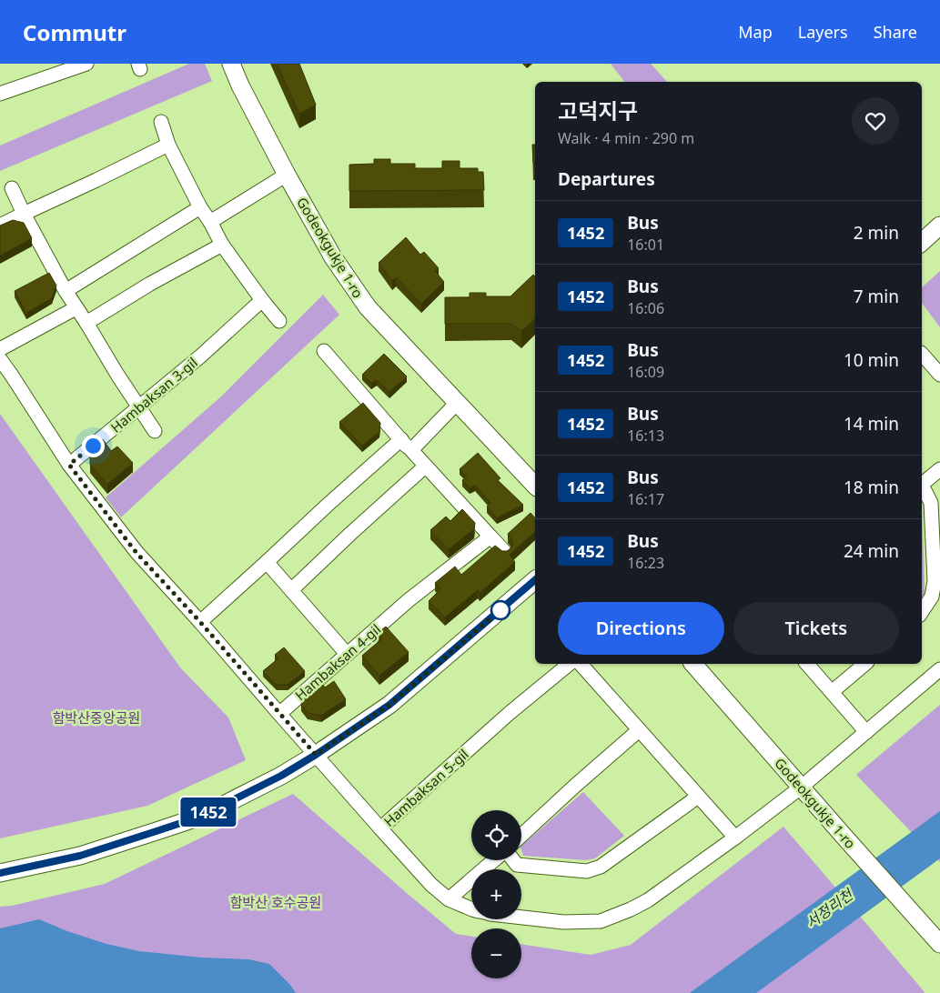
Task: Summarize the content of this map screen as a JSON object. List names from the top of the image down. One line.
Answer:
{"streets":{"street":["Godeokgukje 1-ro","Hambaksan 3-gil","Hambaksan 4-gil","Hambaksan 5-gil"]},"crossings":[["Godeokgukje 1-ro","Hambaksan 5-gil"]],"water":["서정리천"],"parks":["함박산중앙공원","함박산 호수공원"],"lines":["bus line 1452"],"page":{"header":"Commutr","nav":["Map","Layers","Share"],"on_map":"1452","heading":[["고덕지구","Walk · 4 min · 290 m"],"Departures"],"list":[{"mark":"1452","name":"Bus","note":"16:01","value":"2 min"},{"mark":"1452","name":"Bus","note":"16:06","value":"7 min"},{"mark":"1452","name":"Bus","note":"16:09","value":"10 min"},{"mark":"1452","name":"Bus","note":"16:13","value":"14 min"},{"mark":"1452","name":"Bus","note":"16:17","value":"18 min"},{"mark":"1452","name":"Bus","note":"16:23","value":"24 min"}],"buttons":["Directions","Tickets"],"map_buttons":["+","−"]}}
